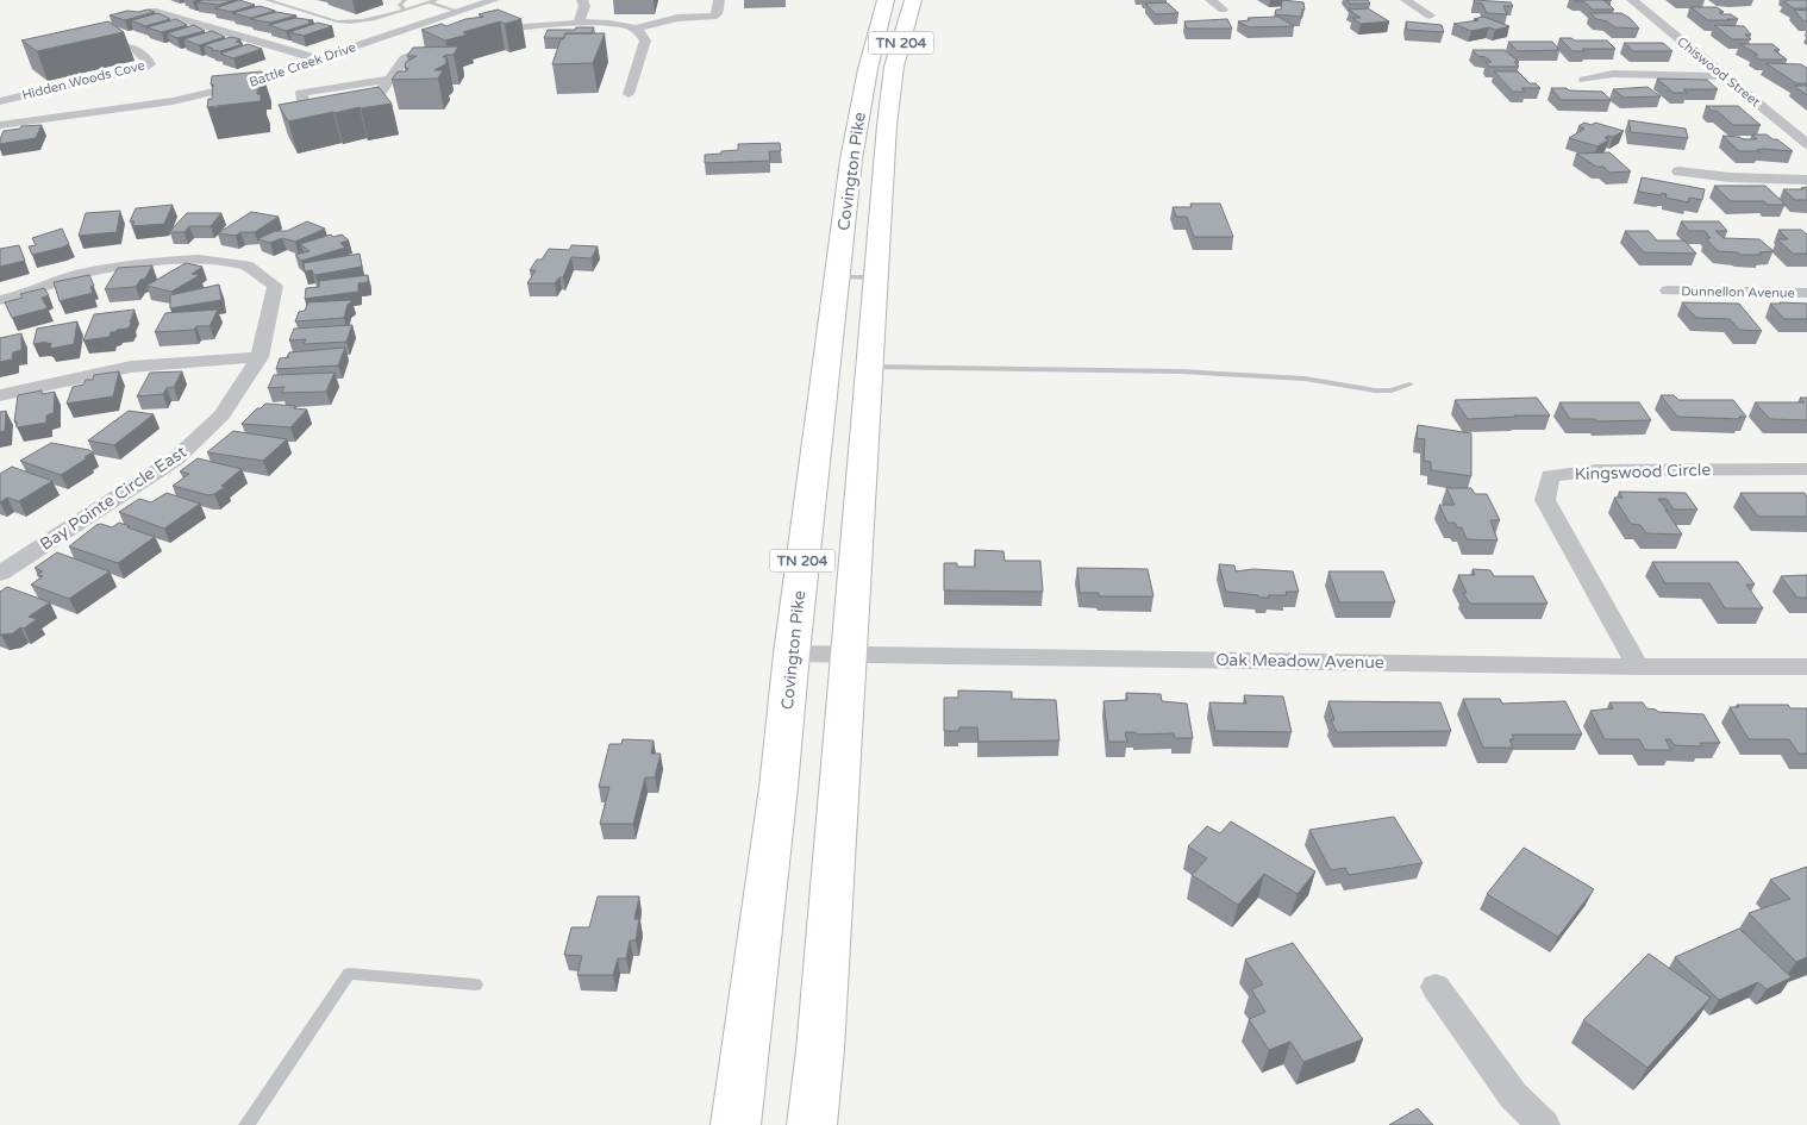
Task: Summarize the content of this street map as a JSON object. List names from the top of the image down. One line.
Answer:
{"streets":{"main road":["TN 204","Covington Pike"],"street":["Battle Creek Drive","Chiswood Street","Hidden Woods Cove","Dunnellon Avenue","Kingswood Circle","Bay Pointe Circle East","Oak Meadow Avenue"]},"crossings":[["Covington Pike","Oak Meadow Avenue"],["Kingswood Circle","Oak Meadow Avenue"]]}
